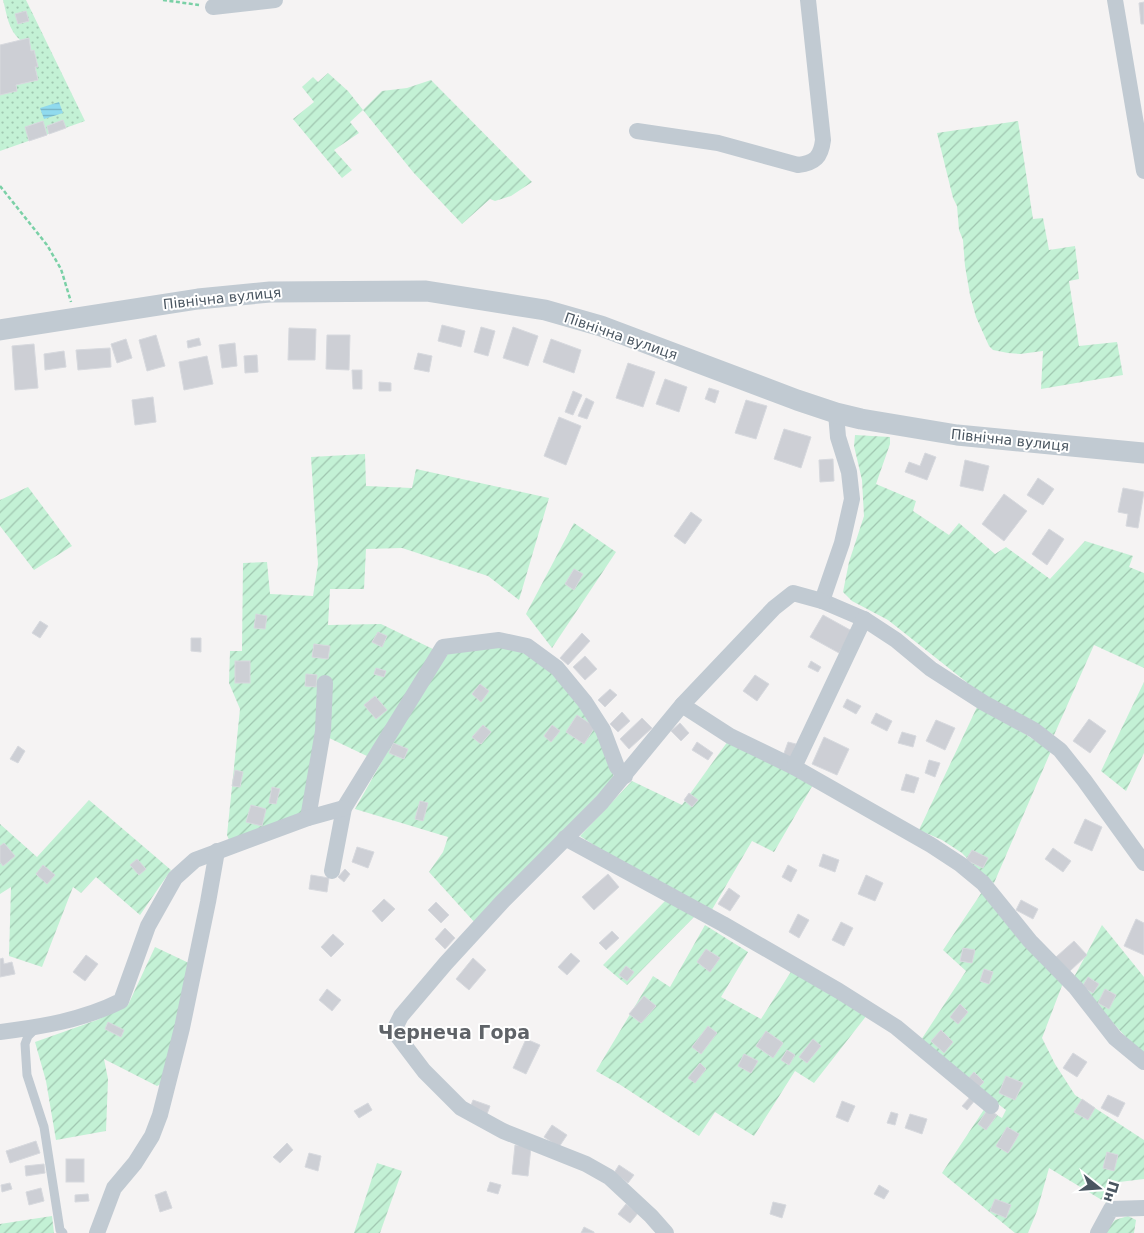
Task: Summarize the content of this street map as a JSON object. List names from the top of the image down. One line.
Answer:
{"streets":{"street":["Північна вулиця"]},"districts":["Чернеча Гора"],"north":"right"}
